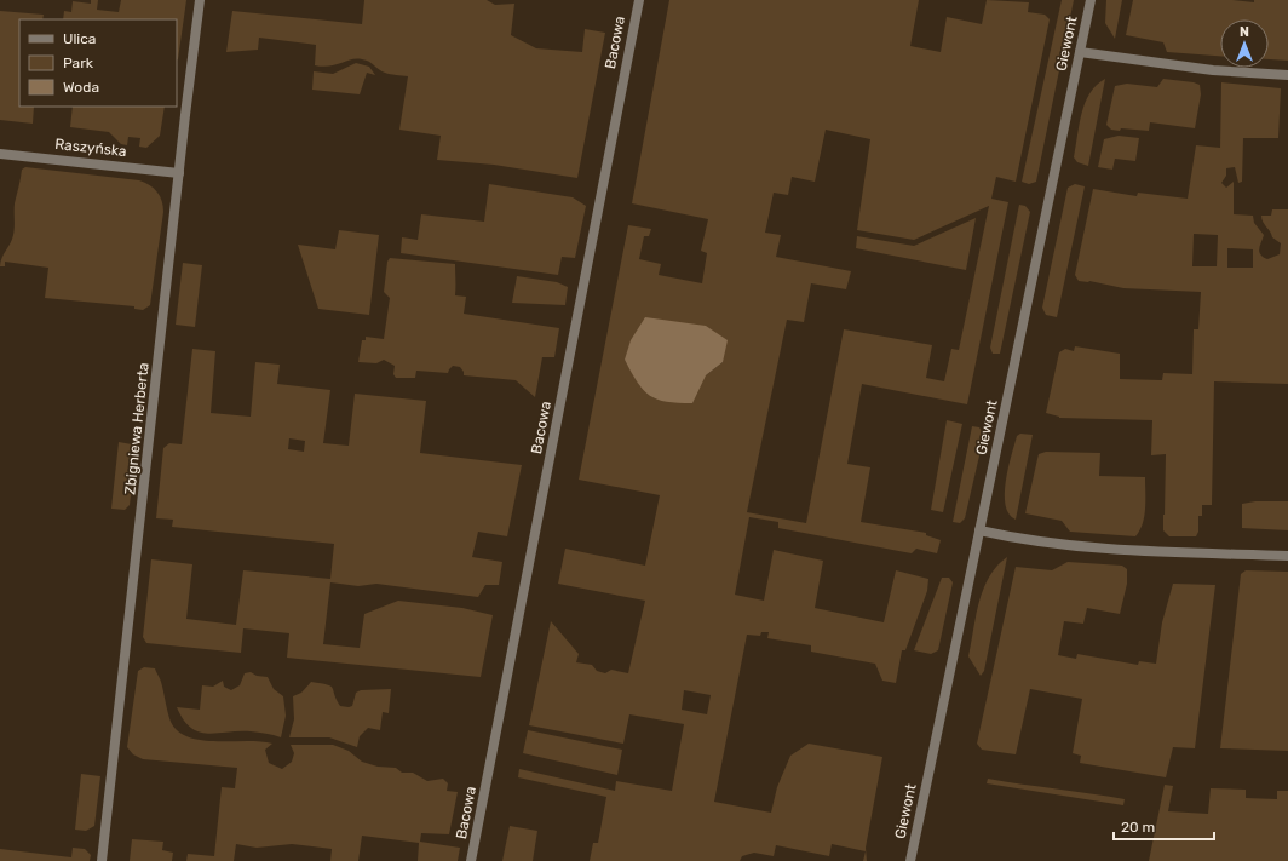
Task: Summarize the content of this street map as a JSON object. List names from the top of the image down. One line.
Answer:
{"streets":{"street":["Bacowa","Giewont","Raszyńska","Zbigniewa Herberta"]},"crossings":[["Raszyńska","Zbigniewa Herberta"]],"legend":["Ulica","Park","Woda"],"scale_bar":"20 m","north":"top"}
